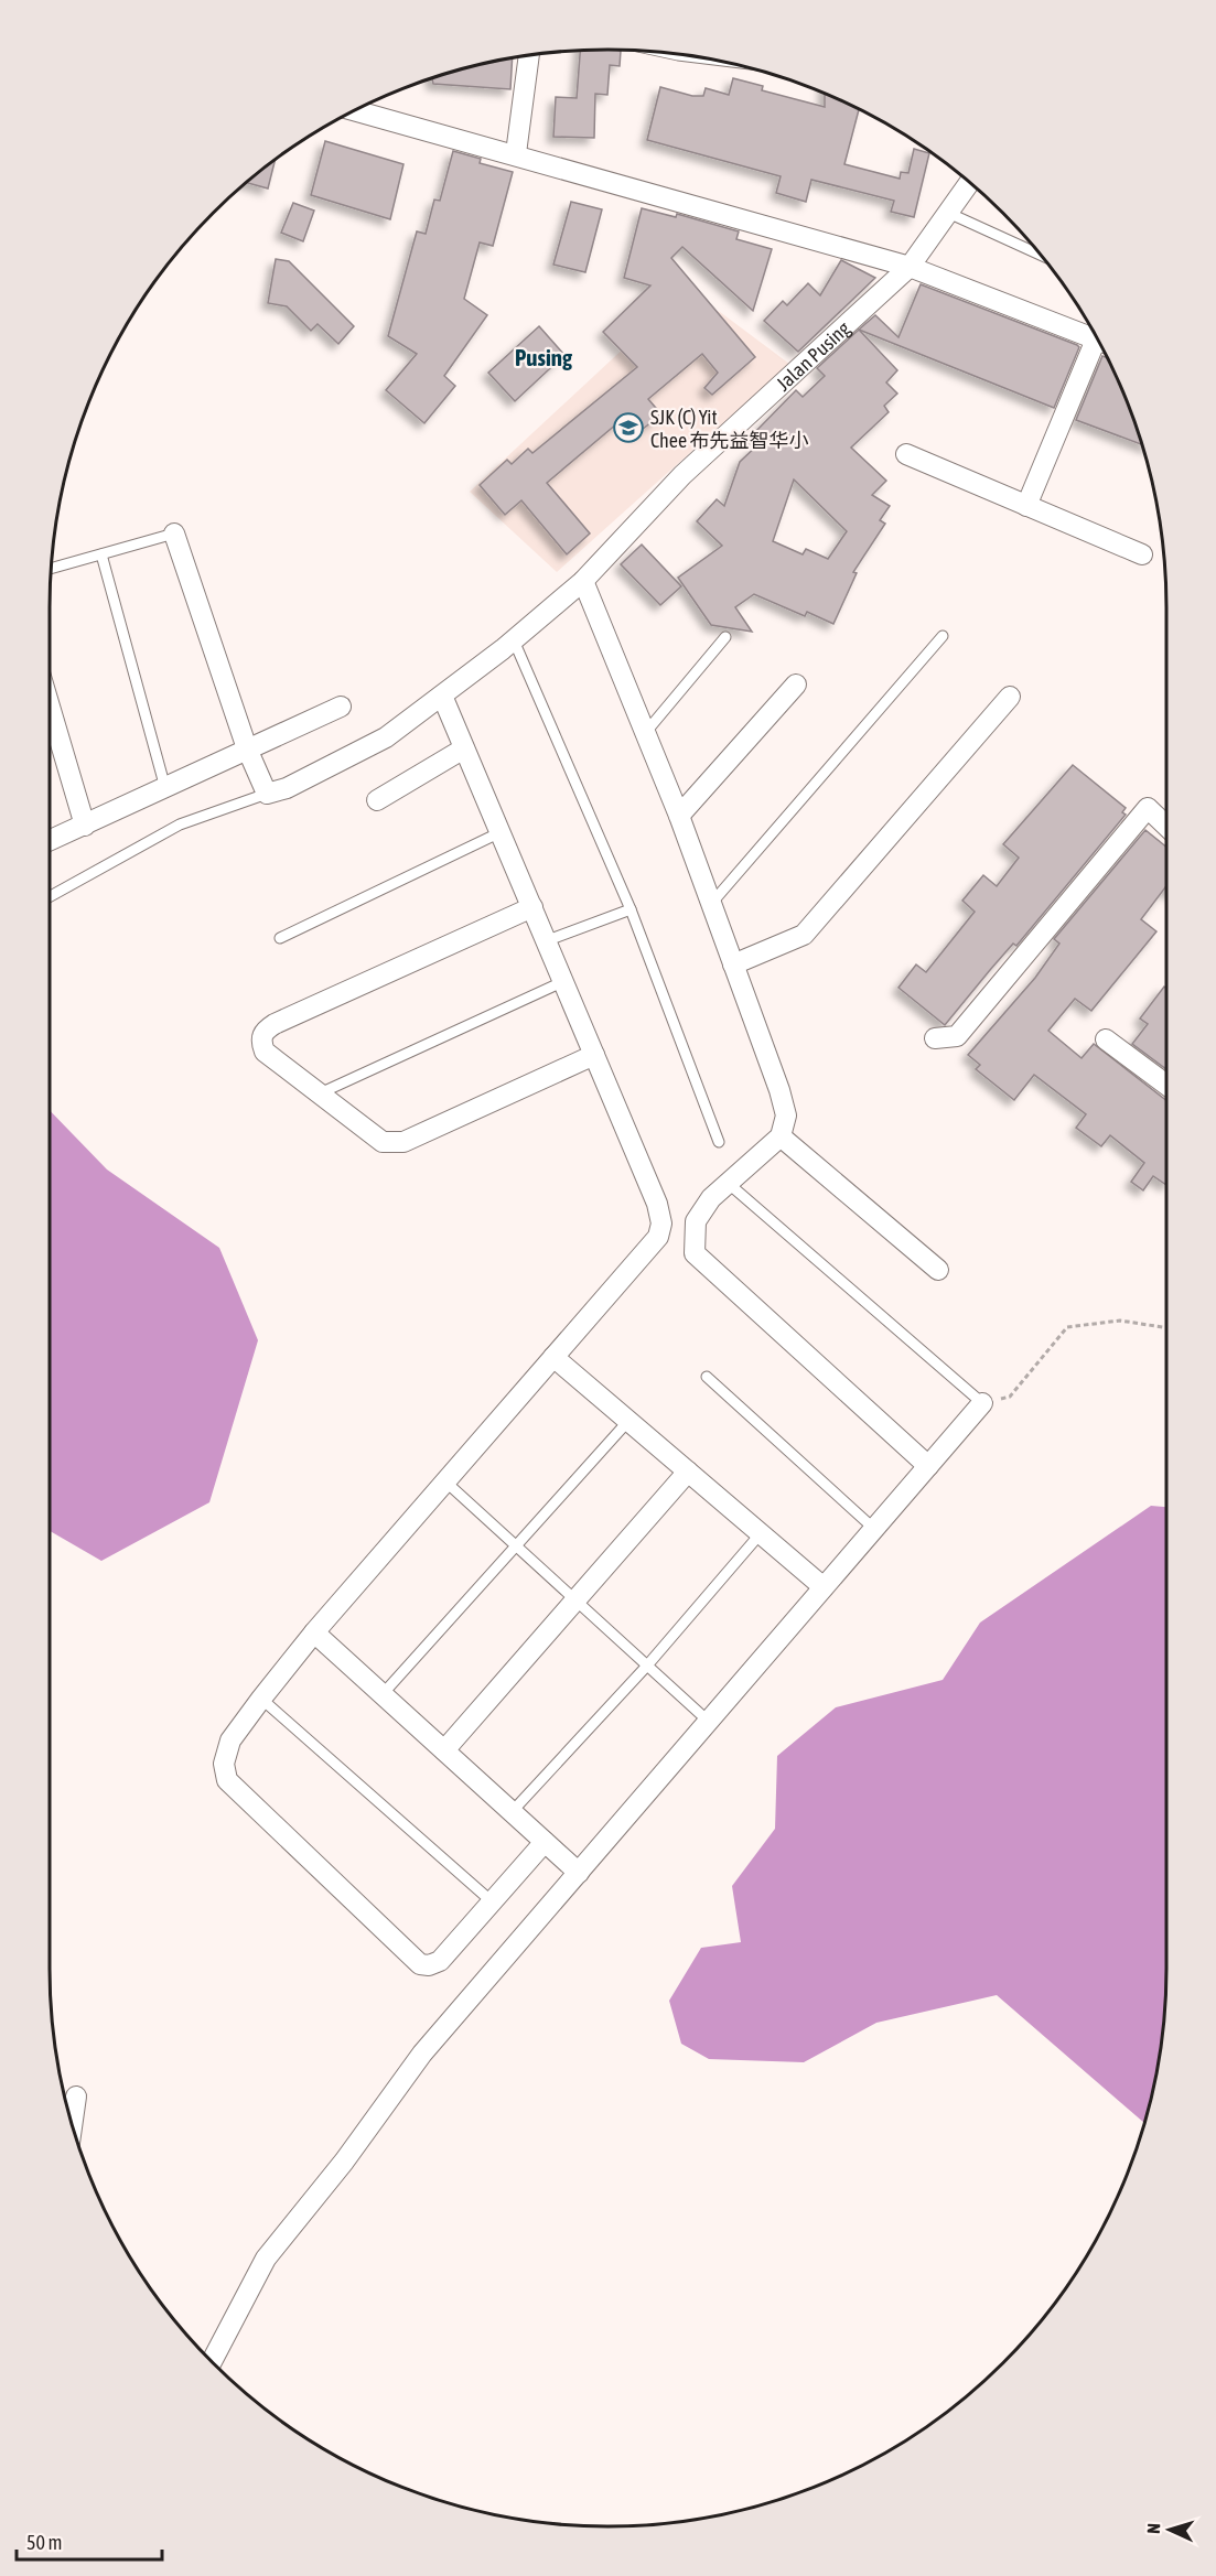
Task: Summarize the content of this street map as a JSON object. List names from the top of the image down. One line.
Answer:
{"streets":{"street":["Jalan Pusing"]},"districts":["Pusing"],"places":{"school or university":["SJK (C) Yit Chee 布先益智华小"]},"scale_bar":"50 m","north":"left"}
